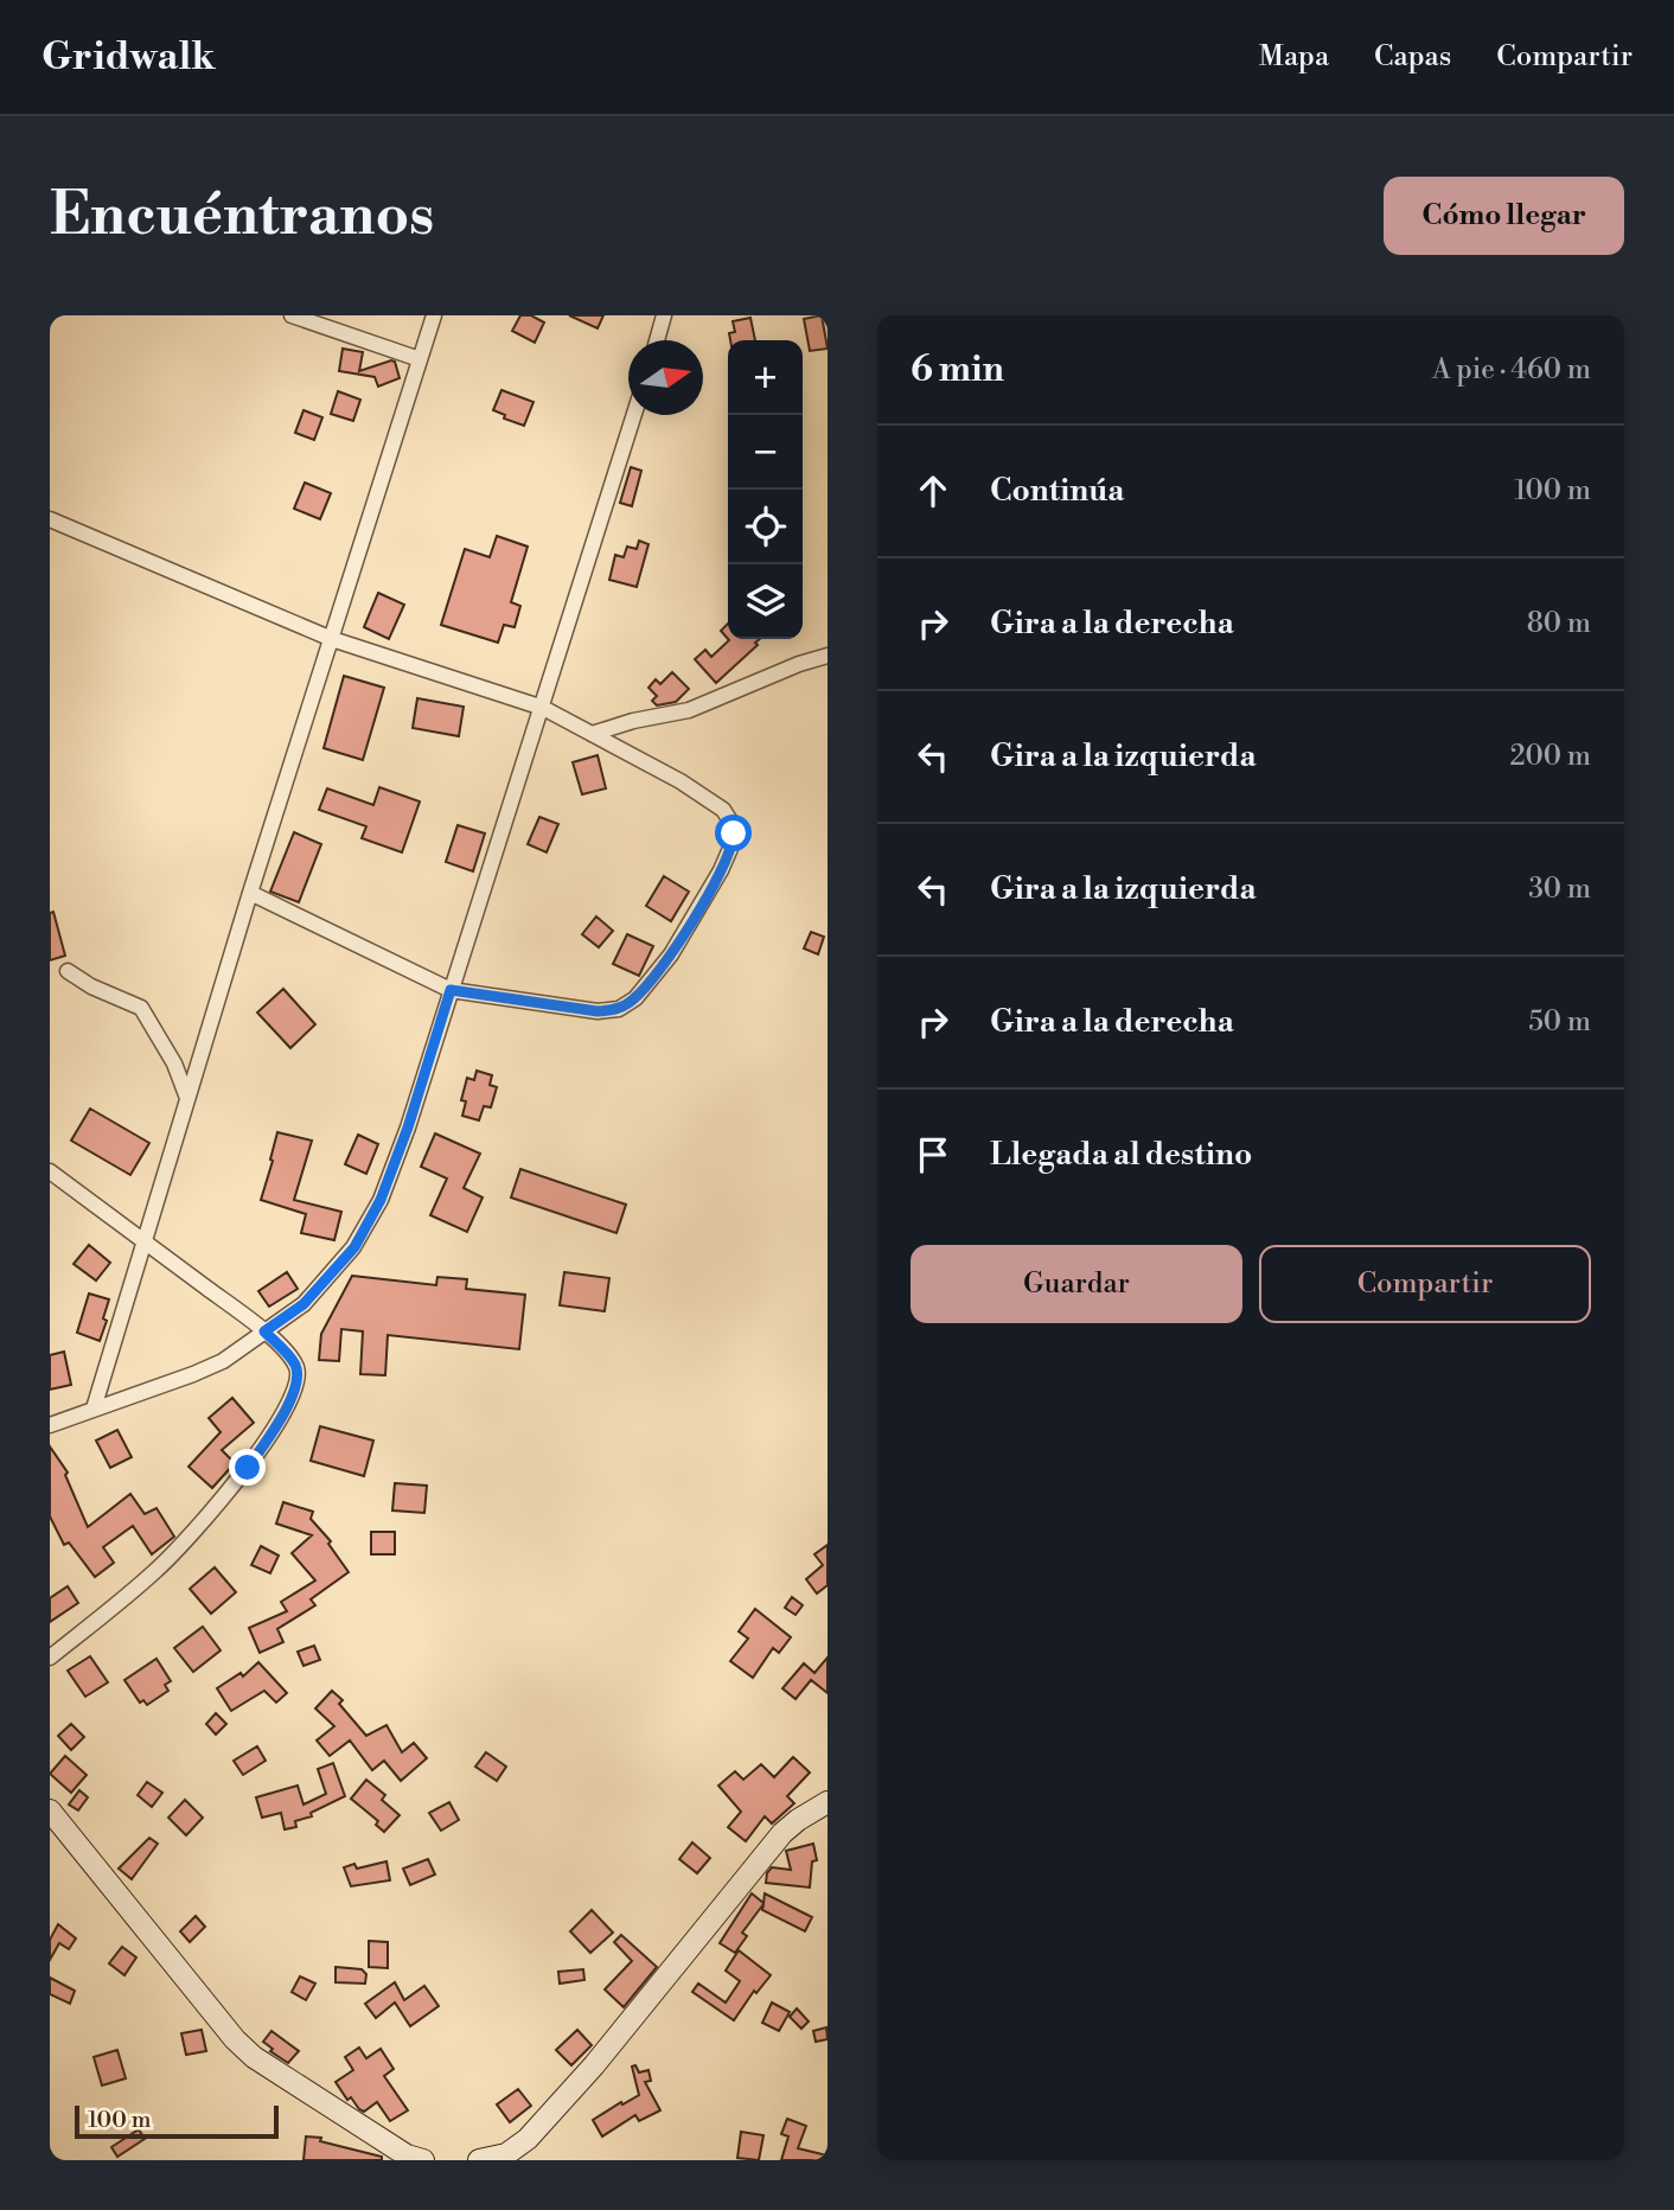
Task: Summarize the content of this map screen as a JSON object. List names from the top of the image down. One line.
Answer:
{"scale_bar":"100 m","north":"right","page":{"header":"Gridwalk","nav":["Mapa","Capas","Compartir"],"buttons":["Cómo llegar",["Guardar","Compartir"]],"title":"Encuéntranos","heading":["6 min","A pie · 460 m"],"map_buttons":["+","−"],"list":[["Continúa","100 m"],["Gira a la derecha","80 m"],["Gira a la izquierda","200 m"],["Gira a la izquierda","30 m"],["Gira a la derecha","50 m"],"Llegada al destino"],"scale":"100 m"}}
